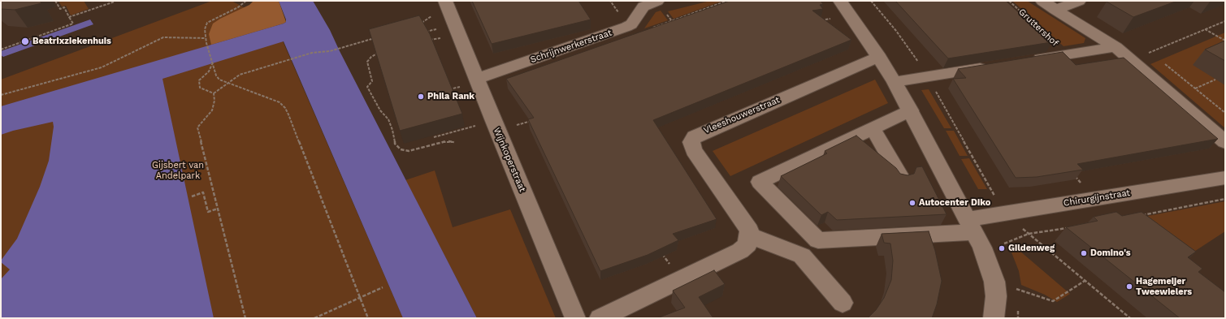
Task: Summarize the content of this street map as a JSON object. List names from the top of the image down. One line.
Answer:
{"streets":{"street":["Schrijnwerkerstraat","Vleeshouwerstraat","Wijnkoperstraat","Chirurgijnstraat"],"path":["Gruttershof"]},"crossings":[["Schrijnwerkerstraat","Wijnkoperstraat"]],"parks":["Gijsbert van Andelpark"],"places":["Beatrixziekenhuis","Phila Rank","Autocenter Diko","Gildenweg","Domino's","Hagemeijer Tweewielers"]}
